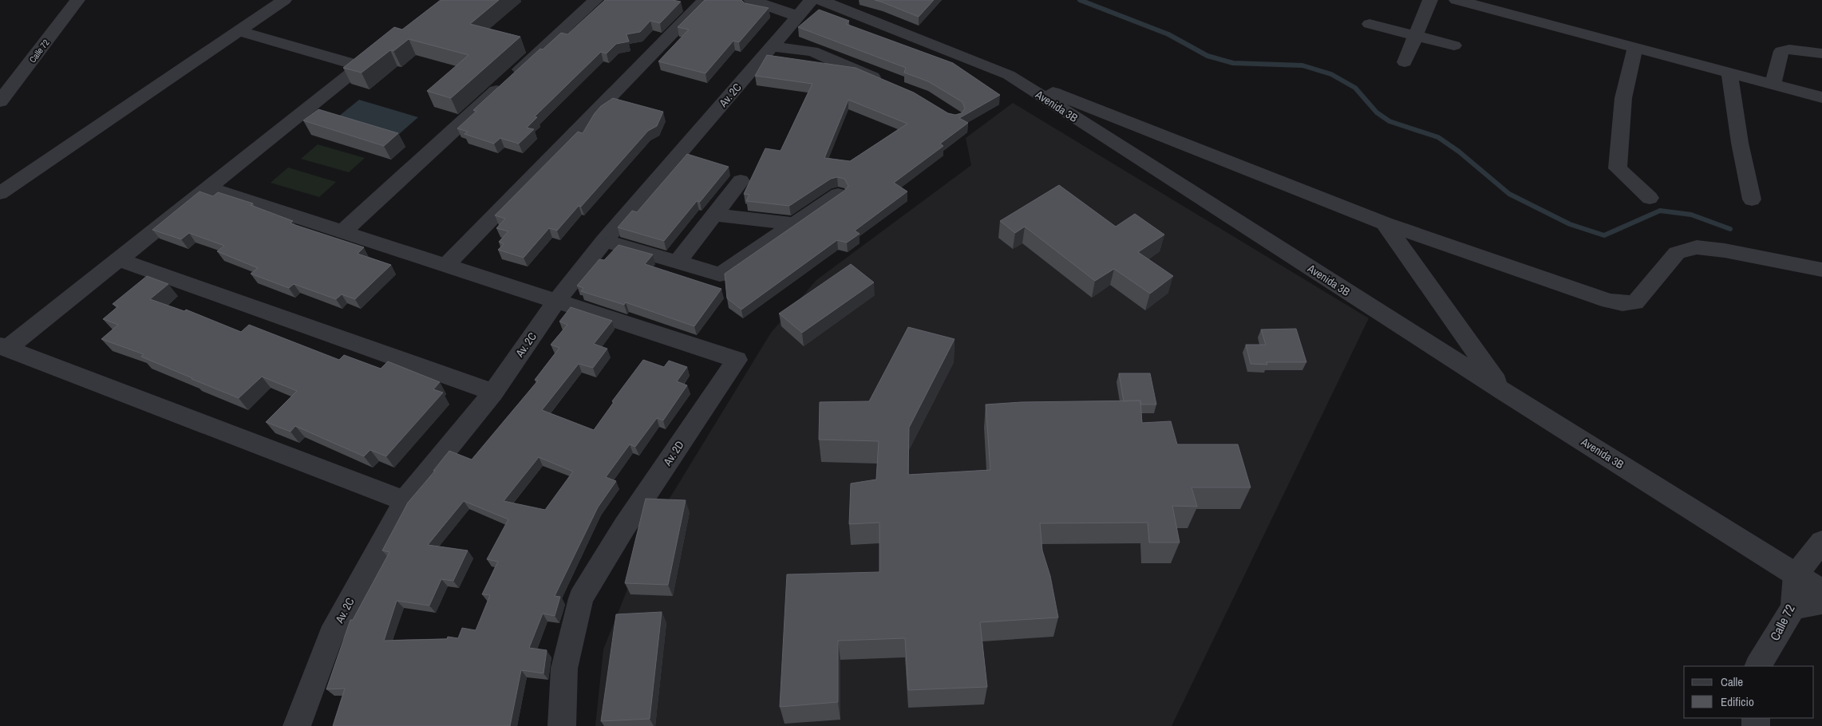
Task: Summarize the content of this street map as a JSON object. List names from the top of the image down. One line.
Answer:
{"streets":{"street":["Calle 72","Av. 2C","Avenida 3B","Av. 2D"]},"crossings":[["Calle 72","Avenida 3B"],["Av. 2C","Av. 2D"]],"legend":["Calle","Edificio"]}
